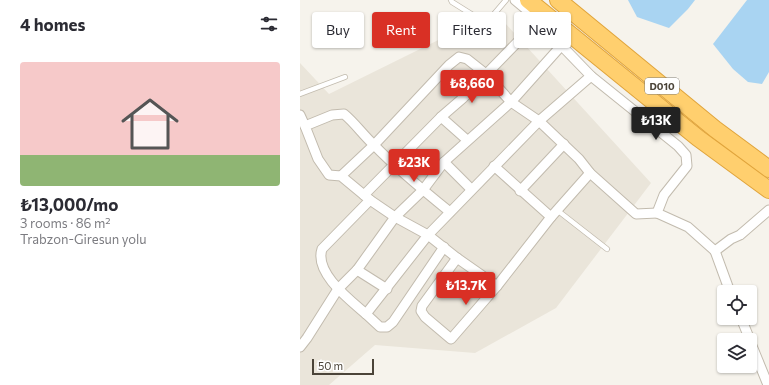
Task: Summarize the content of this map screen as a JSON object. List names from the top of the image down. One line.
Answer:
{"streets":{"highway":["D010"]},"scale_bar":"50 m","page":{"heading":"4 homes","chip":["Buy","Rent","Filters","New"],"list":[{"name":"₺13,000/mo","note":"3 rooms · 86 m² · Trabzon-Giresun yolu"}],"price":["₺8,660","₺13K","₺23K","₺13.7K"],"scale":"50 m"}}
